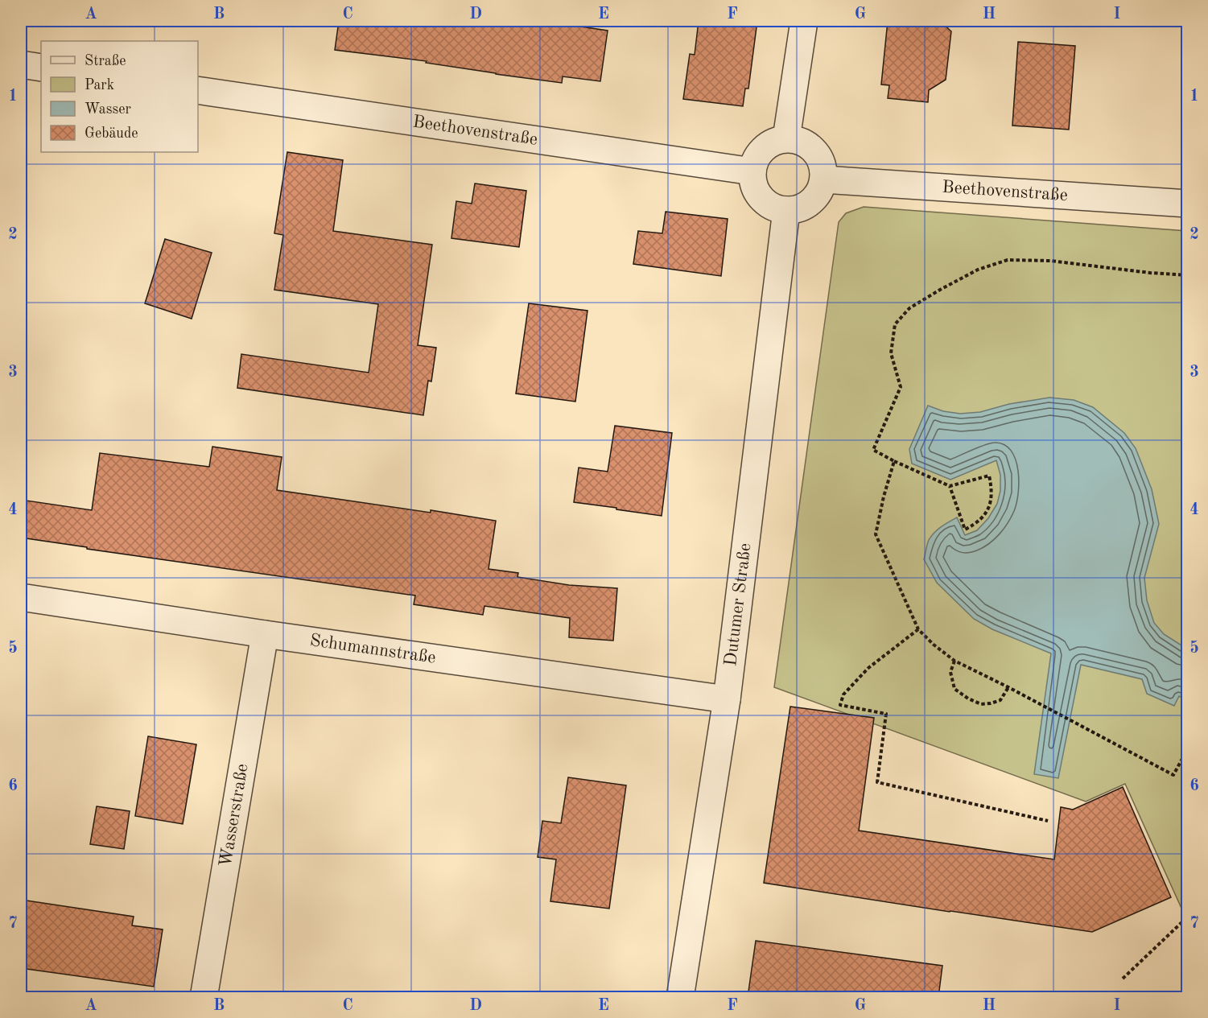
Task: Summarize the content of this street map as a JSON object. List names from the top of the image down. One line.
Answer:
{"streets":{"street":["Beethovenstraße","Dutumer Straße","Schumannstraße","Wasserstraße"]},"crossings":[["Beethovenstraße","Dutumer Straße"],["Dutumer Straße","Schumannstraße"],["Schumannstraße","Wasserstraße"]],"legend":["Straße","Park","Wasser","Gebäude"],"grid":{"columns":["A","B","C","D","E","F","G","H","I"],"rows":["1","2","3","4","5","6","7"]}}
